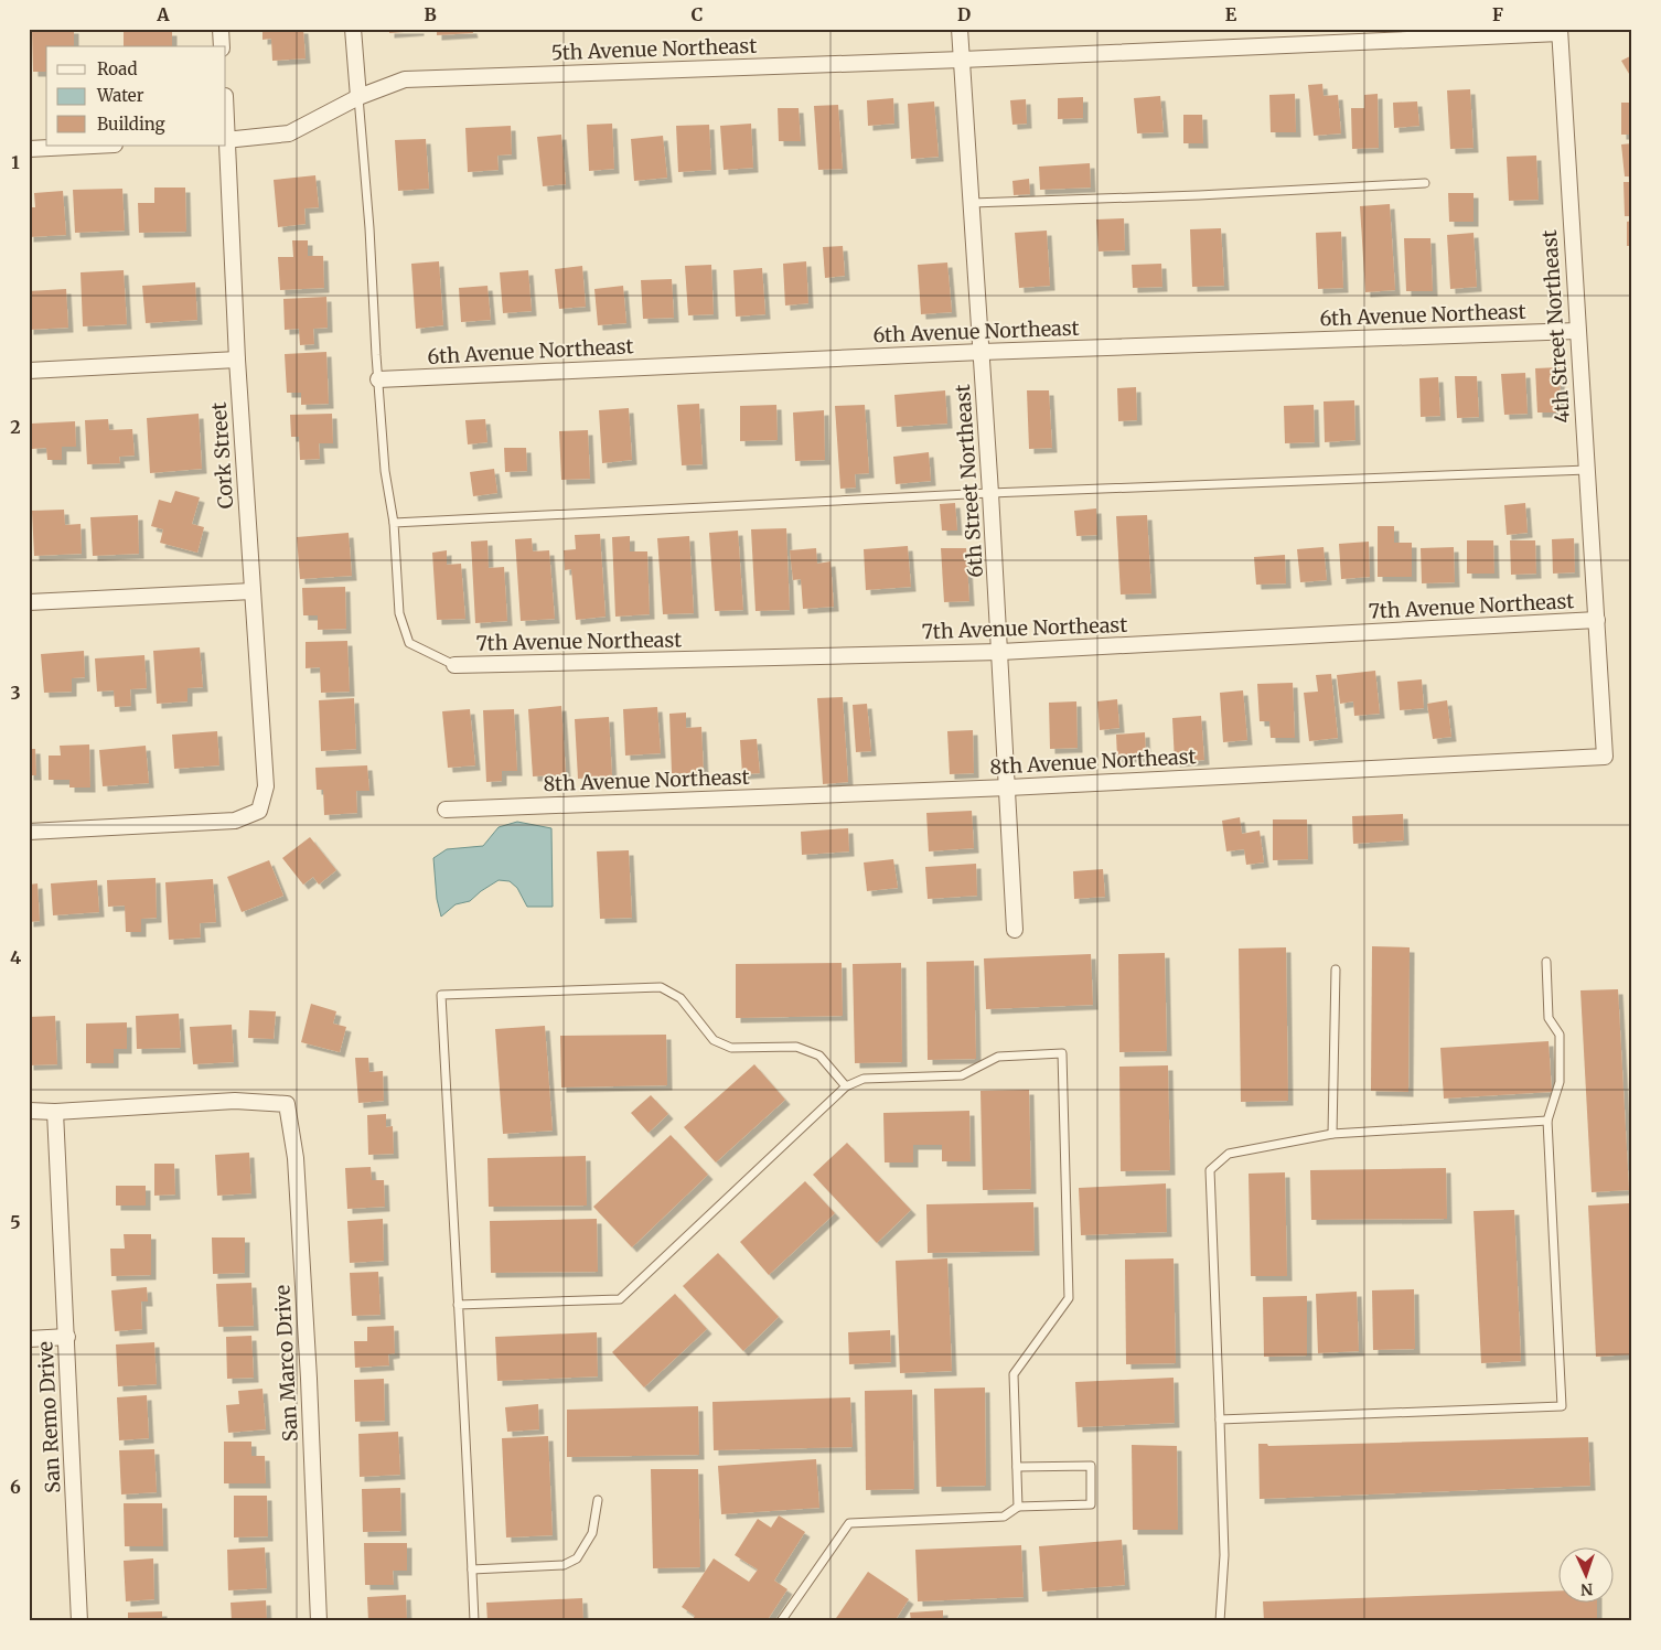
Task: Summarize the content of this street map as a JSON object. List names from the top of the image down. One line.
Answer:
{"streets":{"street":["5th Avenue Northeast","6th Avenue Northeast","4th Street Northeast","Cork Street","6th Street Northeast","7th Avenue Northeast","8th Avenue Northeast","San Marco Drive","San Remo Drive"]},"crossings":[["5th Avenue Northeast","4th Street Northeast"],["5th Avenue Northeast","Cork Street"],["5th Avenue Northeast","6th Street Northeast"],["6th Avenue Northeast","4th Street Northeast"],["6th Avenue Northeast","6th Street Northeast"],["4th Street Northeast","7th Avenue Northeast"],["4th Street Northeast","8th Avenue Northeast"],["6th Street Northeast","7th Avenue Northeast"],["6th Street Northeast","8th Avenue Northeast"],["7th Avenue Northeast","8th Avenue Northeast"],["San Marco Drive","San Remo Drive"]],"legend":["Road","Water","Building"],"north":"bottom","grid":{"columns":["A","B","C","D","E","F"],"rows":["1","2","3","4","5","6"]}}
